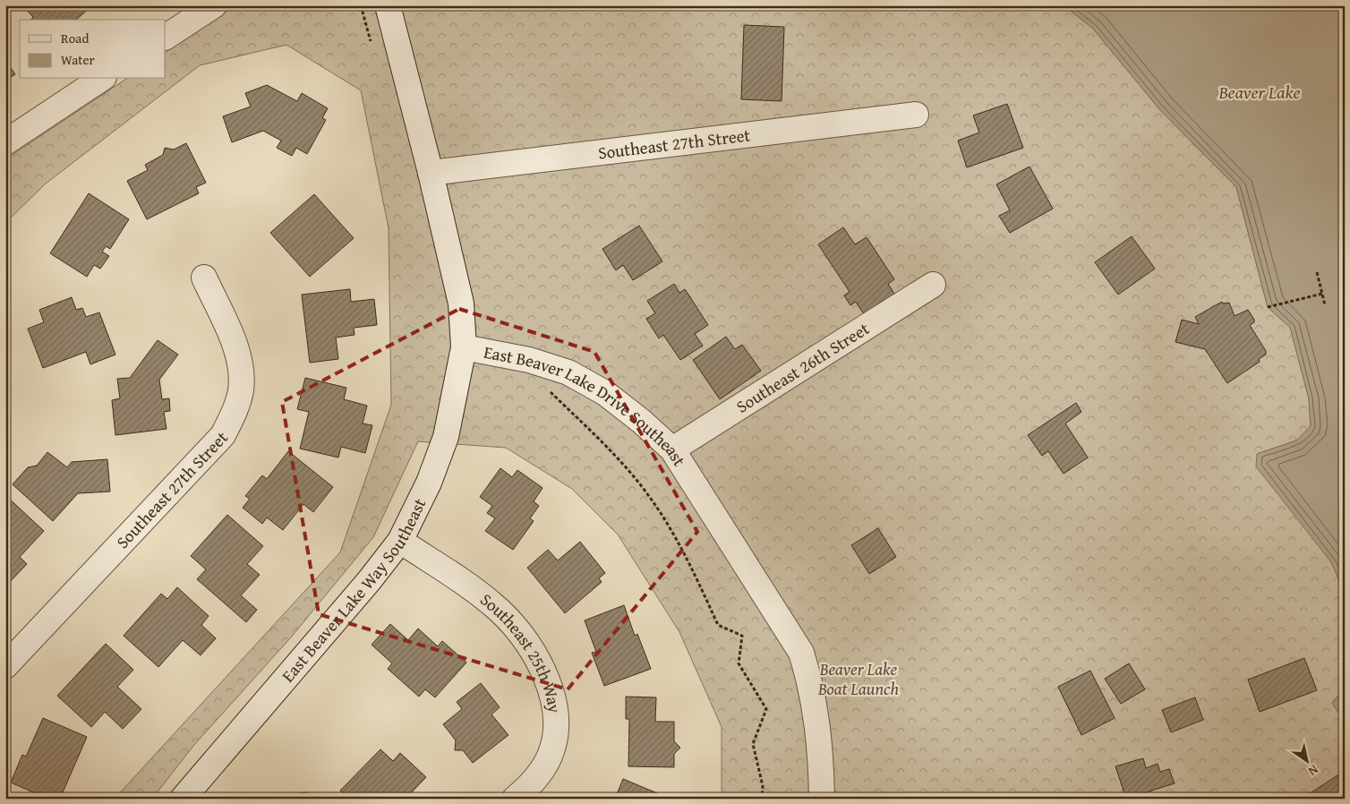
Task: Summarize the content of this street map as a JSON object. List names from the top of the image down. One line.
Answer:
{"streets":{"street":["Southeast 27th Street","Southeast 26th Street","East Beaver Lake Drive Southeast","East Beaver Lake Way Southeast","Southeast 25th Way"]},"crossings":[["Southeast 27th Street","East Beaver Lake Drive Southeast"],["Southeast 26th Street","East Beaver Lake Drive Southeast"],["East Beaver Lake Drive Southeast","East Beaver Lake Way Southeast"],["East Beaver Lake Way Southeast","Southeast 25th Way"]],"water":["Beaver Lake"],"parks":["Beaver Lake Boat Launch"],"legend":["Road","Water"],"north":"bottom right"}
